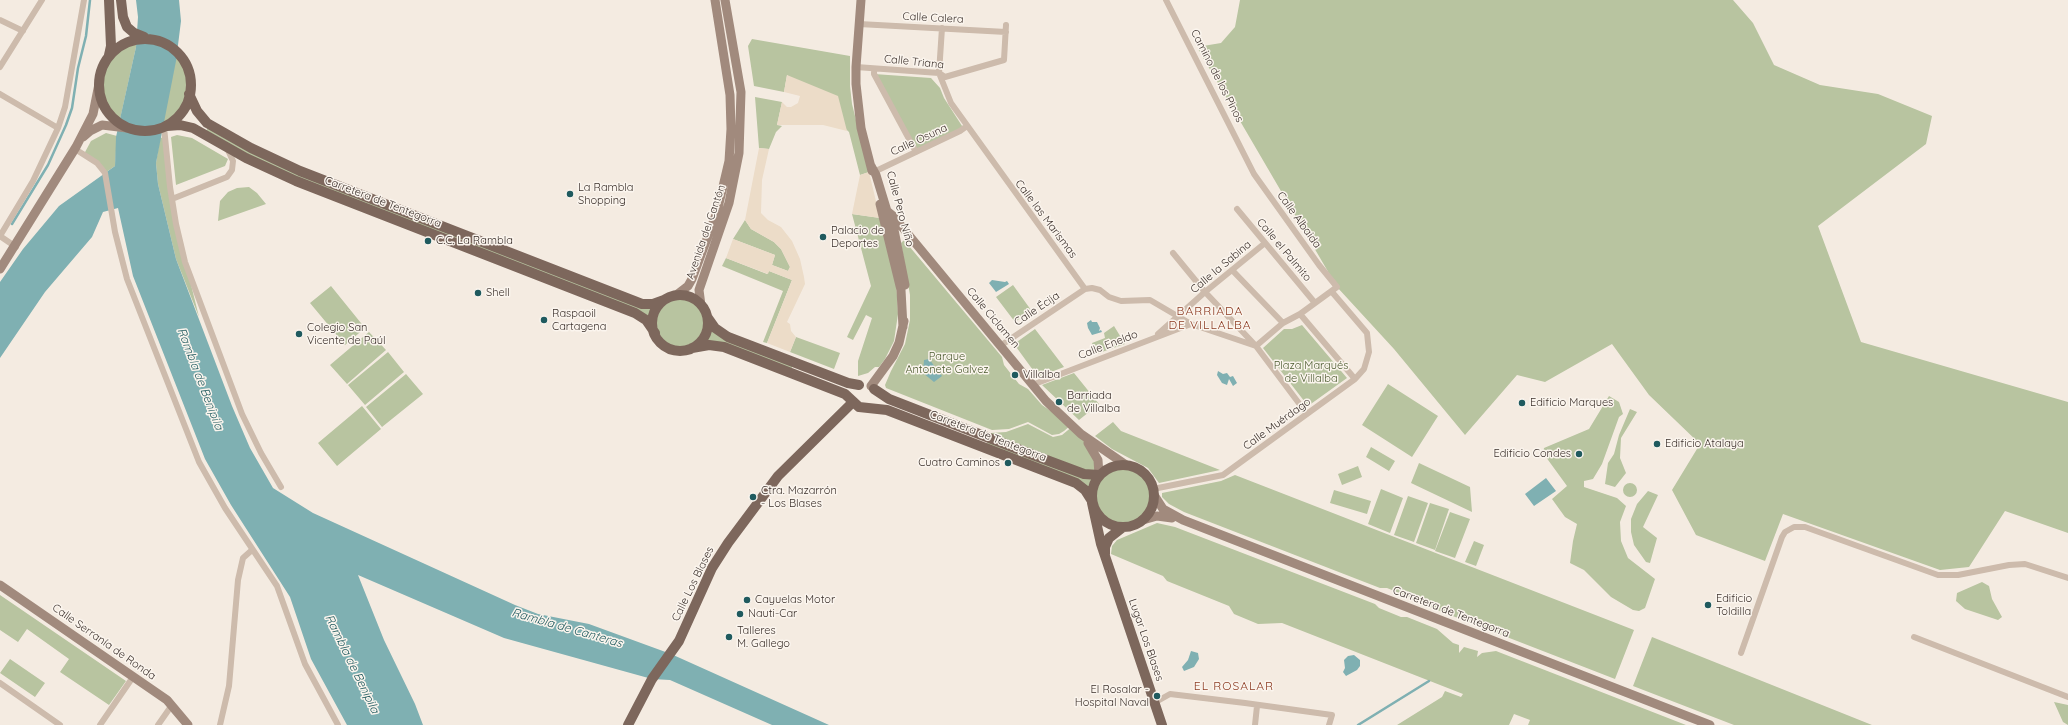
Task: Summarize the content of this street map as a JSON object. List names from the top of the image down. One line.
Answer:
{"streets":{"main road":["Carretera de Tentegorra","Calle Pero Niño","Avenida del Cantón","Calle Ciclamen","Calle Los Blases","Lugar Los Blases","Calle Serranía de Ronda"],"street":["Calle Calera","Calle Triana","Camino de los Pinos","Calle Osuna","Calle las Marismas","Calle Albaida","Calle el Palmito","Calle la Sabina","Calle Écija","Calle Eneldo","Calle Muérdago"]},"crossings":[["Calle Calera","Calle Triana"],["Calle Calera","Calle Pero Niño"],["Calle Triana","Calle Pero Niño"],["Calle Triana","Calle las Marismas"],["Camino de los Pinos","Calle Albaida"],["Calle Osuna","Calle Pero Niño"],["Calle Osuna","Calle las Marismas"],["Carretera de Tentegorra","Calle Pero Niño"],["Carretera de Tentegorra","Avenida del Cantón"],["Carretera de Tentegorra","Calle Ciclamen"],["Carretera de Tentegorra","Calle Muérdago"],["Carretera de Tentegorra","Calle Los Blases"],["Carretera de Tentegorra","Lugar Los Blases"],["Calle Pero Niño","Calle Ciclamen"],["Calle Pero Niño","Calle Los Blases"],["Calle las Marismas","Calle Écija"],["Calle Albaida","Calle Muérdago"],["Calle el Palmito","Calle la Sabina"],["Calle la Sabina","Calle Eneldo"],["Calle Écija","Calle Ciclamen"],["Calle Ciclamen","Calle Eneldo"],["Calle Ciclamen","Calle Muérdago"],["Calle Ciclamen","Lugar Los Blases"],["Calle Muérdago","Lugar Los Blases"]],"districts":["BARRIADA DE VILLALBA","EL ROSALAR"],"water":["Rambla de Benipila","Rambla de Canteras"],"parks":["Parque Antonete Galvez","Plaza Marqués de Villalba"],"places":["La Rambla Shopping","Palacio de Deportes","C.C. La Rambla","Shell","Raspaoil Cartagena","Colegio San Vicente de Paúl","Villalba","Barriada de Villalba","Edificio Marques","Edificio Atalaya","Edificio Condes","Cuatro Caminos","Ctra. Mazarrón - Los Blases","Cayuelas Motor","Edificio Toldilla","Nauti-Car","Talleres M. Gallego","El Rosalar - Hospital Naval"]}
